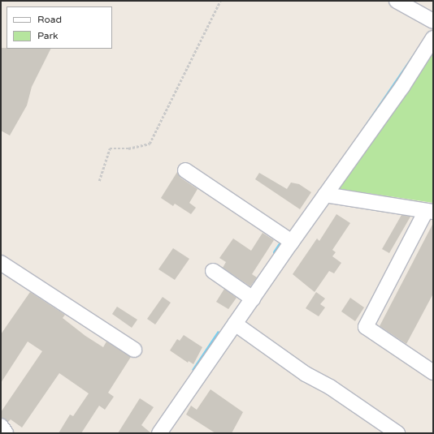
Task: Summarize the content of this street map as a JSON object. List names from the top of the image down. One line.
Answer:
{"legend":["Road","Park"]}
